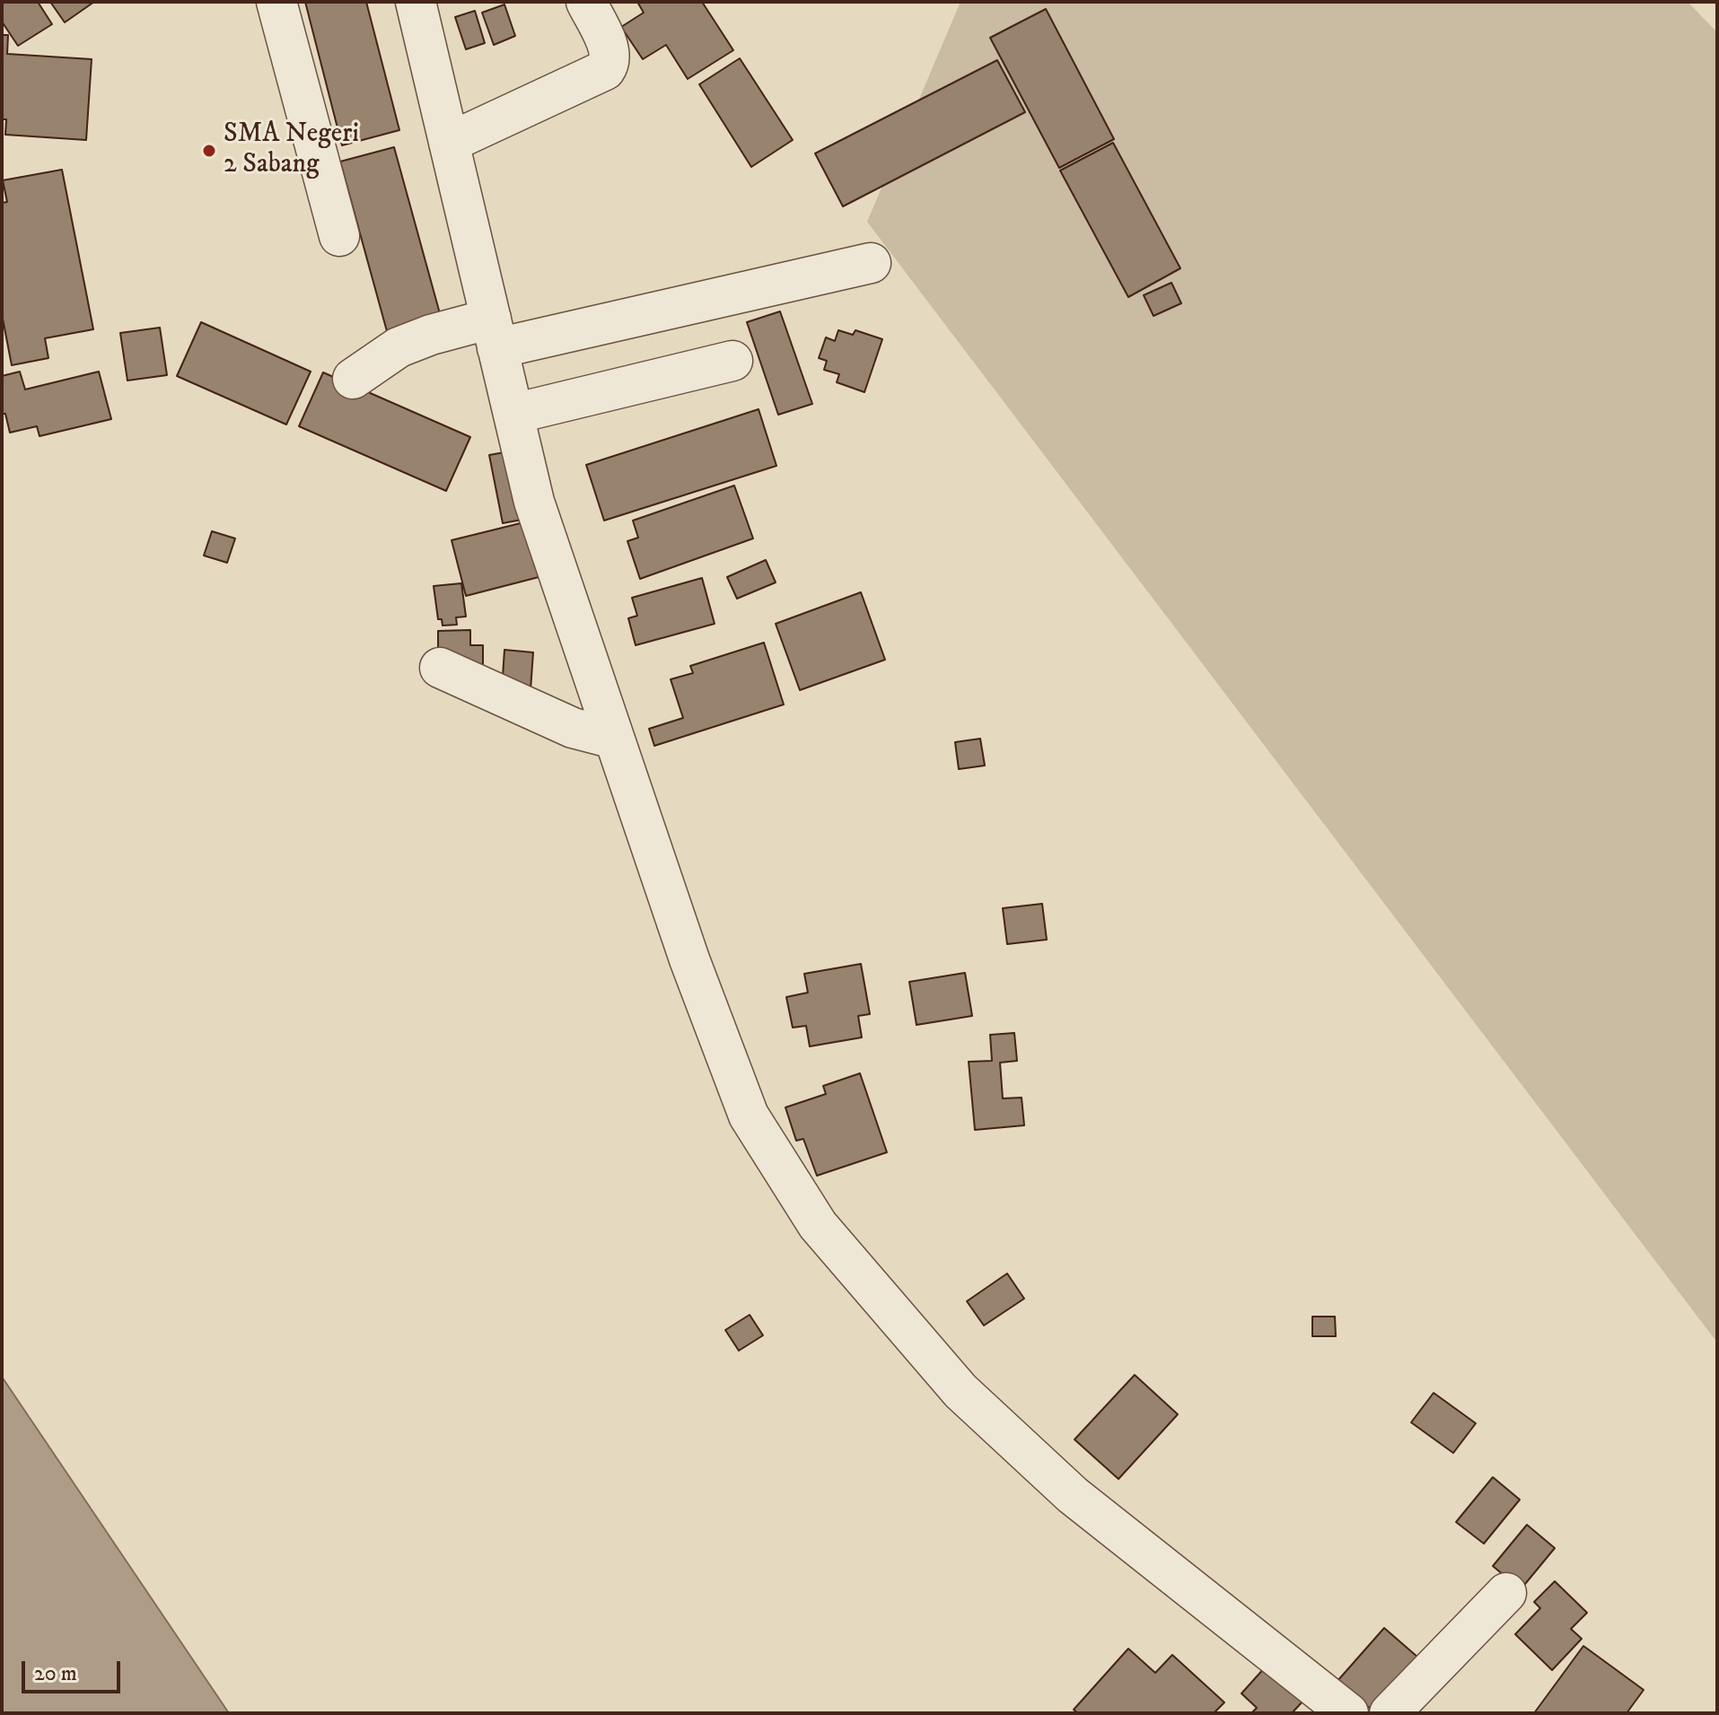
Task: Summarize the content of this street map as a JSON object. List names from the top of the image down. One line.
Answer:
{"places":["SMA Negeri 2 Sabang"],"scale_bar":"20 m"}
